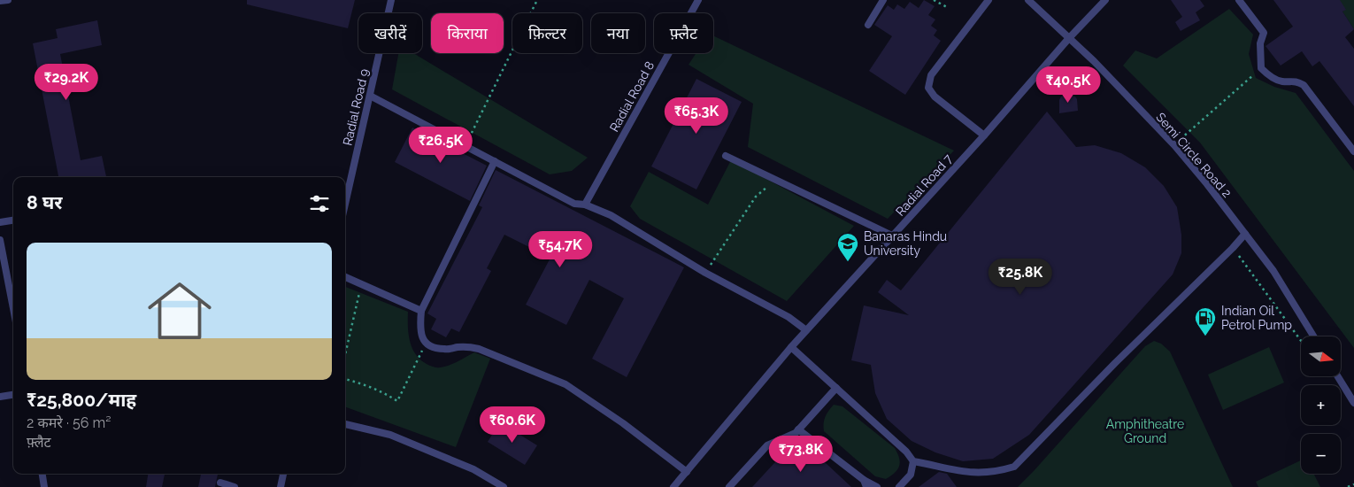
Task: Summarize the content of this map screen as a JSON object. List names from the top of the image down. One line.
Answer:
{"streets":{"lane":["Radial Road 8","Radial Road 9","Semi Circle Road 2","Radial Road 7"]},"crossings":[["Semi Circle Road 2","Radial Road 7"]],"parks":["Amphitheatre Ground"],"places":{"school or university":["Banaras Hindu University"],"fuel station":["Indian Oil Petrol Pump"]},"north":"right","page":{"chip":["खरीदें","किराया","फ़िल्टर","नया","फ़्लैट"],"price":["₹29.2K","₹40.5K","₹65.3K","₹26.5K","₹54.7K","₹25.8K","₹60.6K","₹73.8K"],"heading":"8 घर","list":[{"name":"₹25,800/माह","note":"2 कमरे · 56 m² · फ़्लैट"}],"map_buttons":["+","−"]}}
